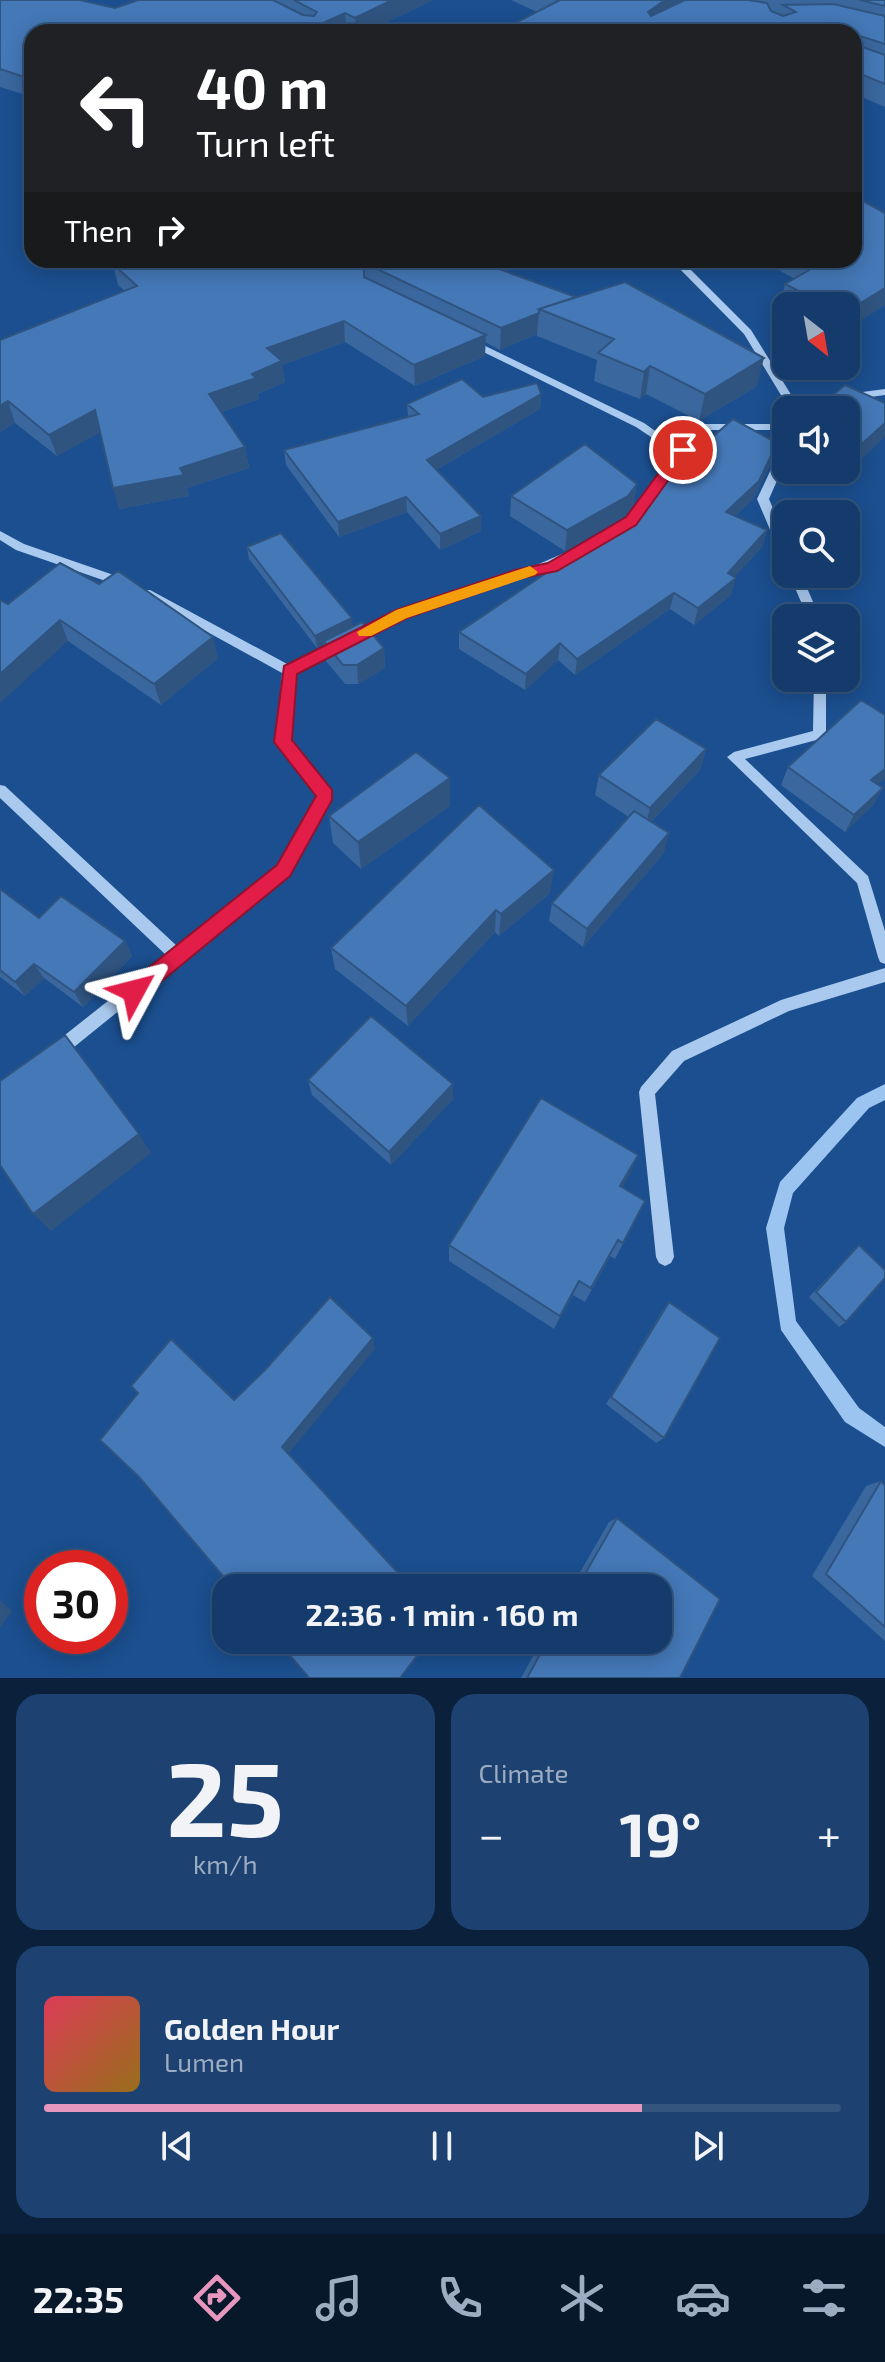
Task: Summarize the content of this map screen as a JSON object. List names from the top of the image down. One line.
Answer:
{"north":"bottom right","page":{"turn":["40 m","Turn left"],"then":"Then","limit":"30","trip":"22:36 · 1 min · 160 m","tile":[["25","km/h"],"Climate"],"heat":["−","19°","+"],"song":["Golden Hour","Lumen"],"tabs":"22:35"}}
